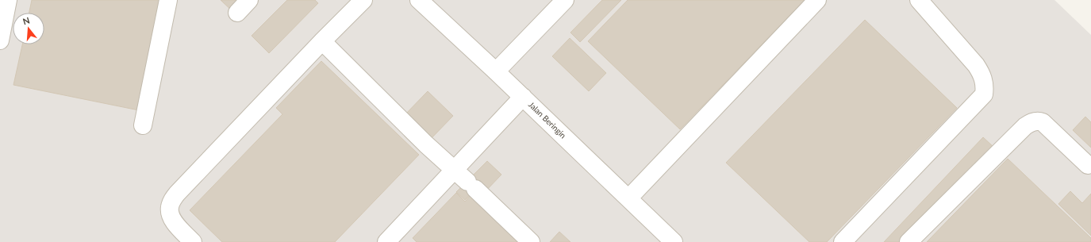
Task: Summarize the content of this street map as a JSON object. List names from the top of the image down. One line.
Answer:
{"streets":{"street":["Jalan Beringin"]},"north":"top"}
